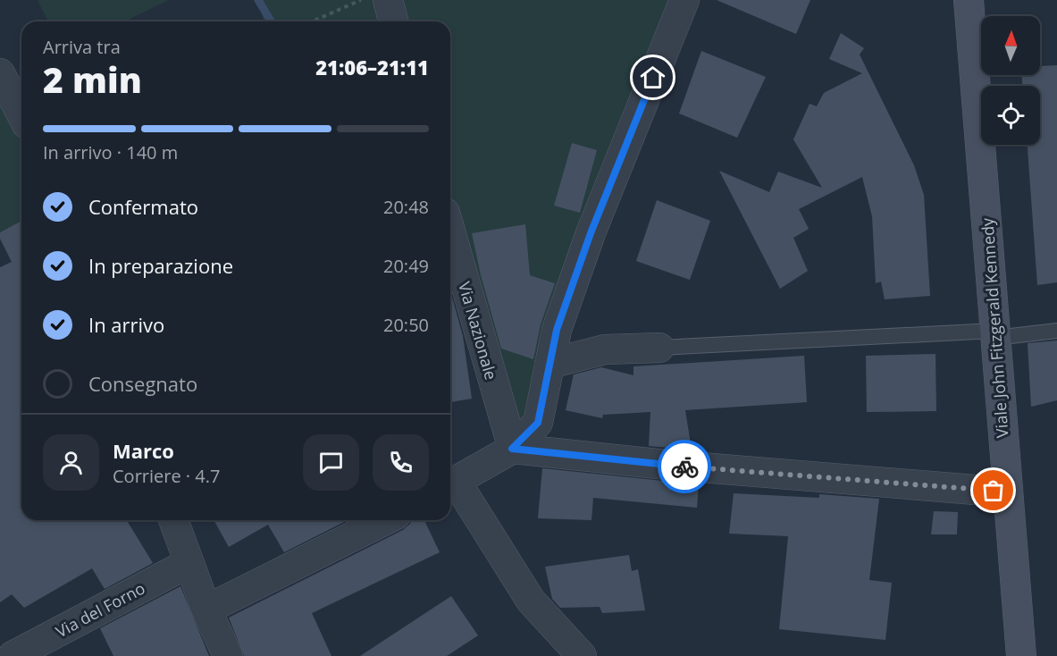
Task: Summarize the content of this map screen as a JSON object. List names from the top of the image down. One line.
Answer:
{"streets":{"main road":["Viale John Fitzgerald Kennedy"],"street":["Via Nazionale","Via del Forno"]},"north":"top","page":{"heading":["2 min","Arriva tra","21:06–21:11"],"panel":["Marco","Corriere · 4.7"],"bar":"In arrivo · 140 m","list":[["Confermato","20:48"],["In preparazione","20:49"],["In arrivo","20:50"],"Consegnato"]}}
